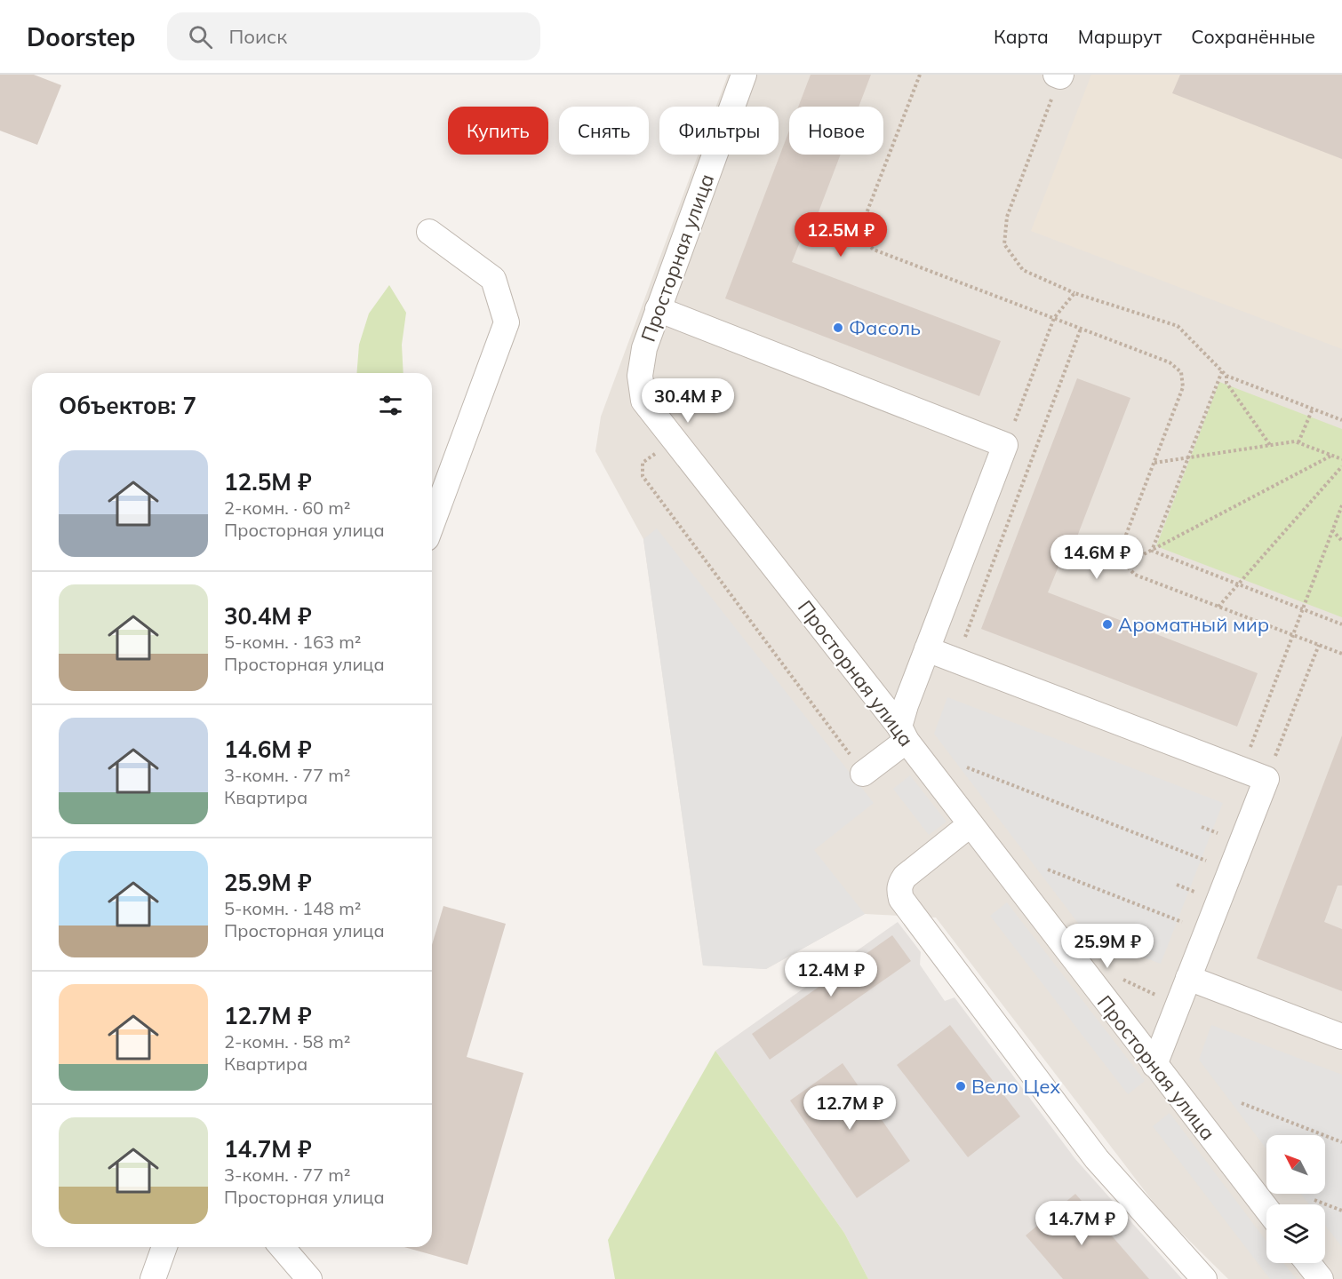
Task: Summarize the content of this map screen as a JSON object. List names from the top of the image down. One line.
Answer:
{"streets":{"street":["Просторная улица"]},"places":["Фасоль","Ароматный мир","Вело Цех"],"north":"top left","page":{"header":"Doorstep","search":"Поиск","nav":["Карта","Маршрут","Сохранённые"],"chip":["Купить","Снять","Фильтры","Новое"],"price":["12.5M ₽","30.4M ₽","14.6M ₽","25.9M ₽","12.4M ₽","12.7M ₽","14.7M ₽"],"heading":"Объектов: 7","list":[{"name":"12.5M ₽","note":"2-комн. · 60 m² · Просторная улица"},{"name":"30.4M ₽","note":"5-комн. · 163 m² · Просторная улица"},{"name":"14.6M ₽","note":"3-комн. · 77 m² · Квартира"},{"name":"25.9M ₽","note":"5-комн. · 148 m² · Просторная улица"},{"name":"12.7M ₽","note":"2-комн. · 58 m² · Квартира"},{"name":"14.7M ₽","note":"3-комн. · 77 m² · Просторная улица"}]}}
